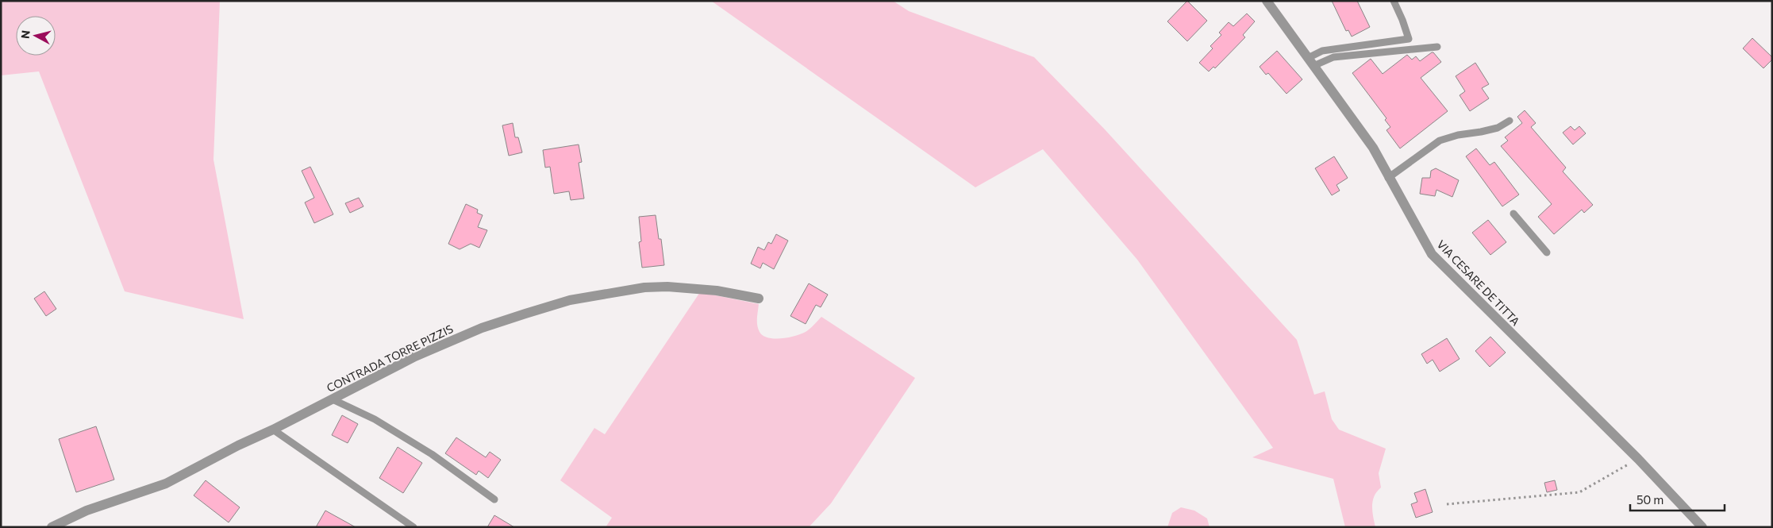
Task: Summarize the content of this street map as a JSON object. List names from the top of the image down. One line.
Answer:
{"streets":{"street":["VIA CESARE DE TITTA","CONTRADA TORRE PIZZIS"]},"scale_bar":"50 m","north":"left"}
